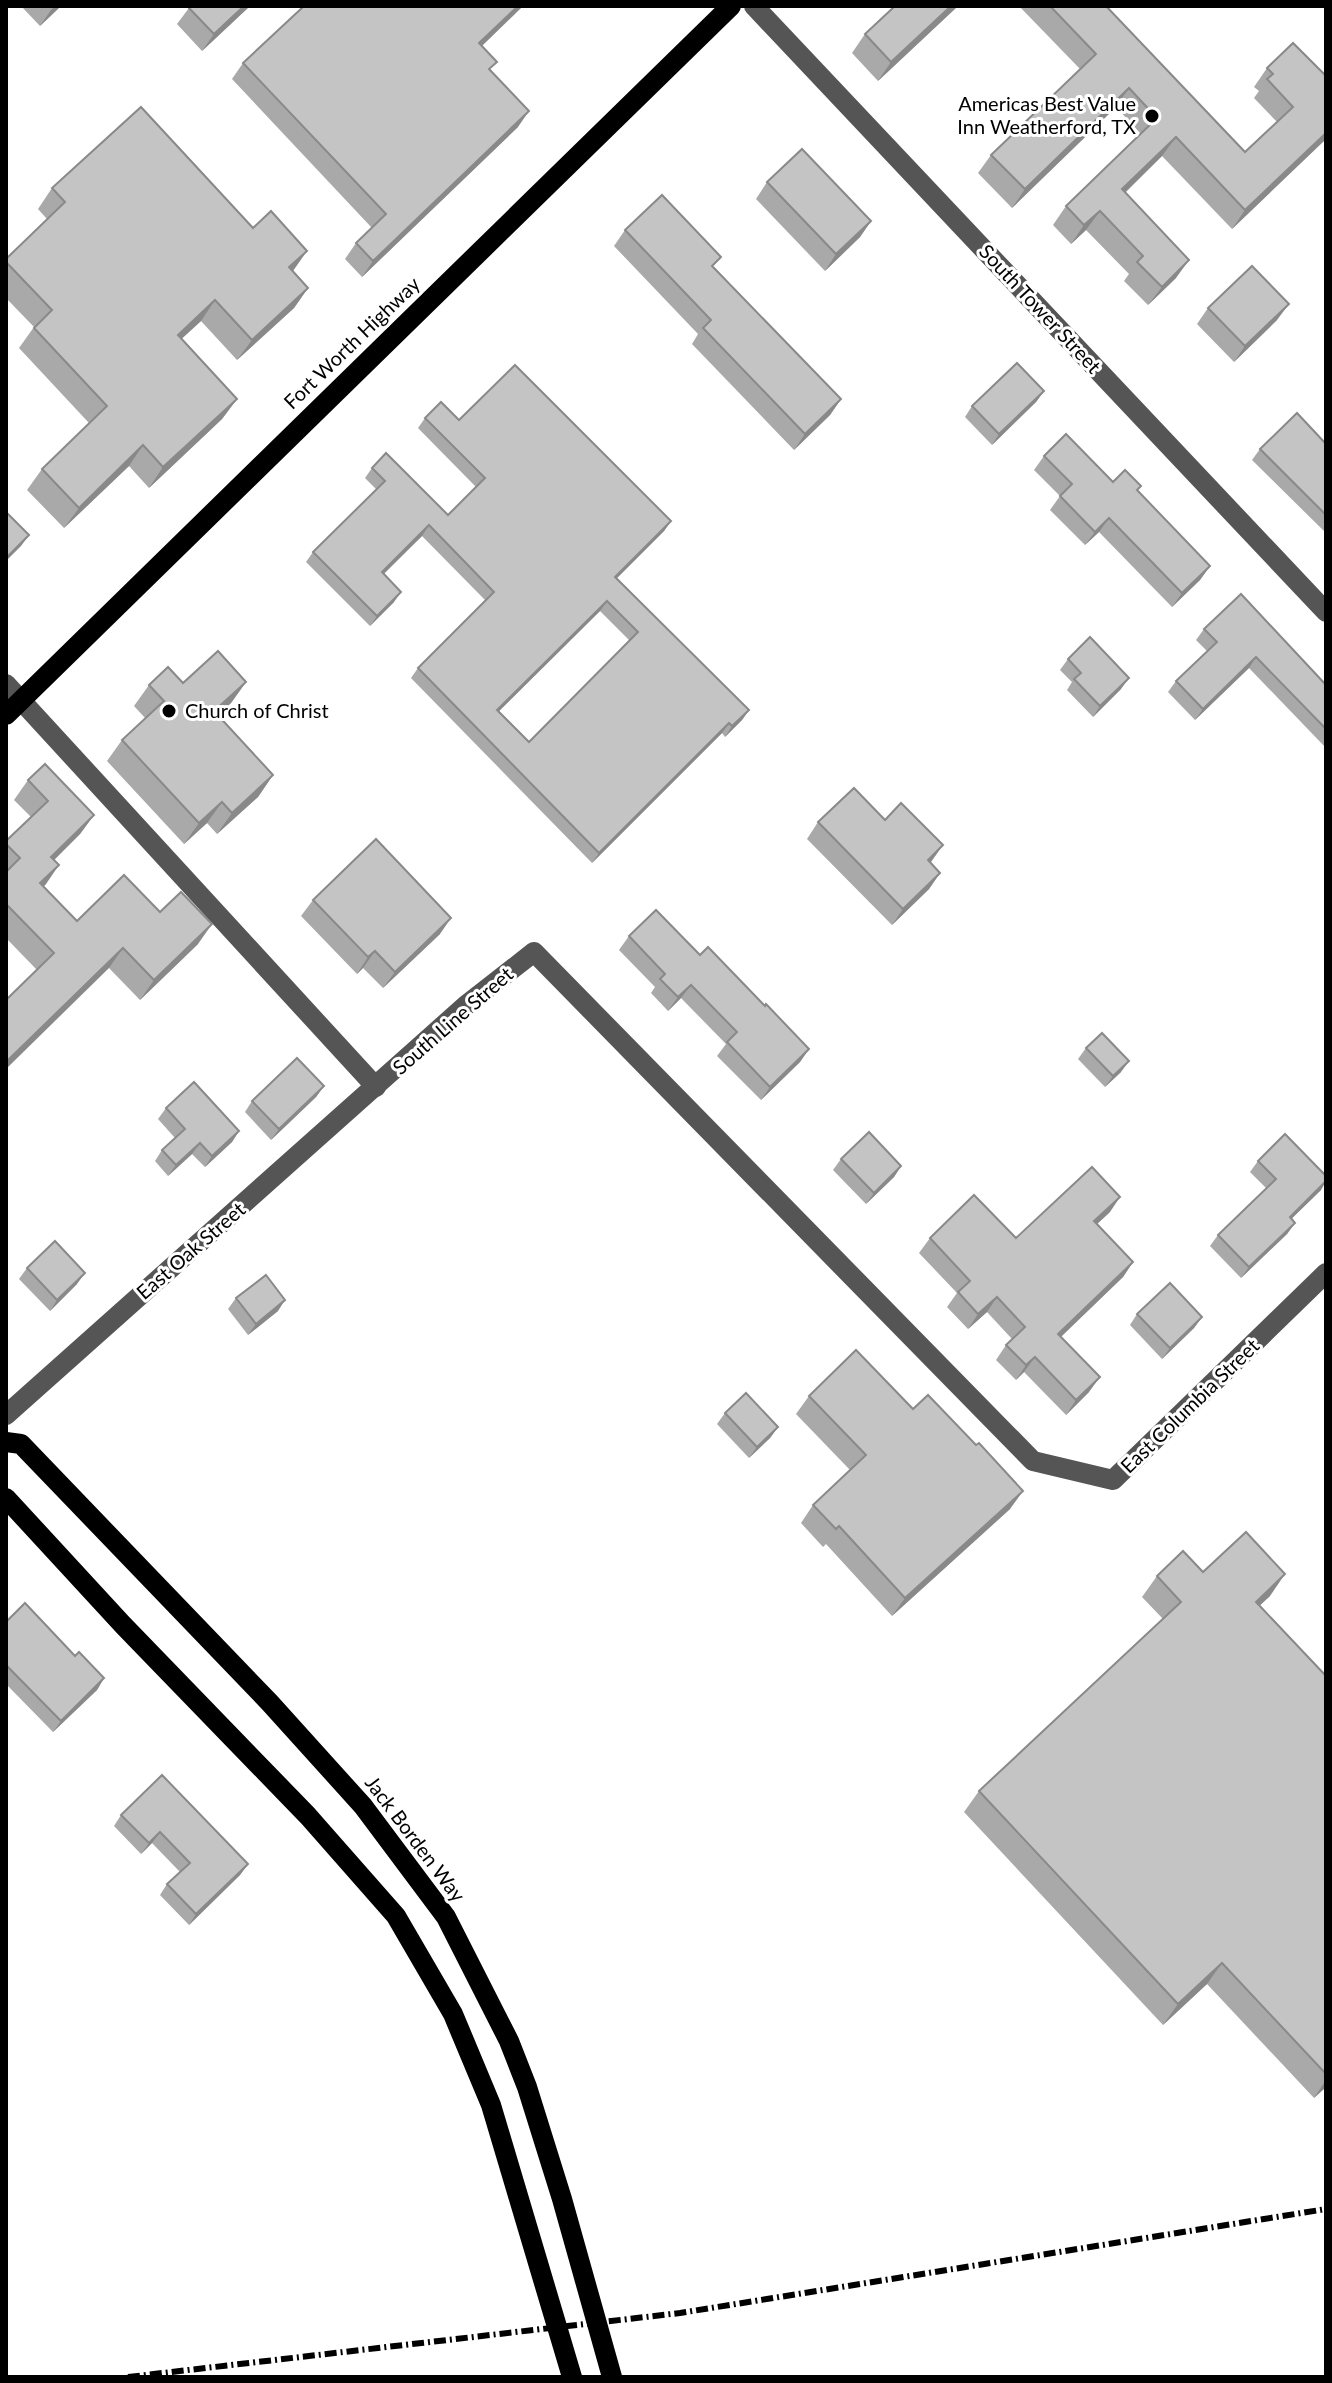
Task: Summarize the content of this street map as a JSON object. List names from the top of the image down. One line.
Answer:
{"streets":{"main road":["Fort Worth Highway","Jack Borden Way"],"street":["South Tower Street","South Line Street","East Oak Street","East Columbia Street"]},"crossings":[["Fort Worth Highway","South Line Street"],["South Line Street","East Oak Street"],["South Line Street","East Columbia Street"]],"places":["Americas Best Value Inn Weatherford, TX","Church of Christ"]}
